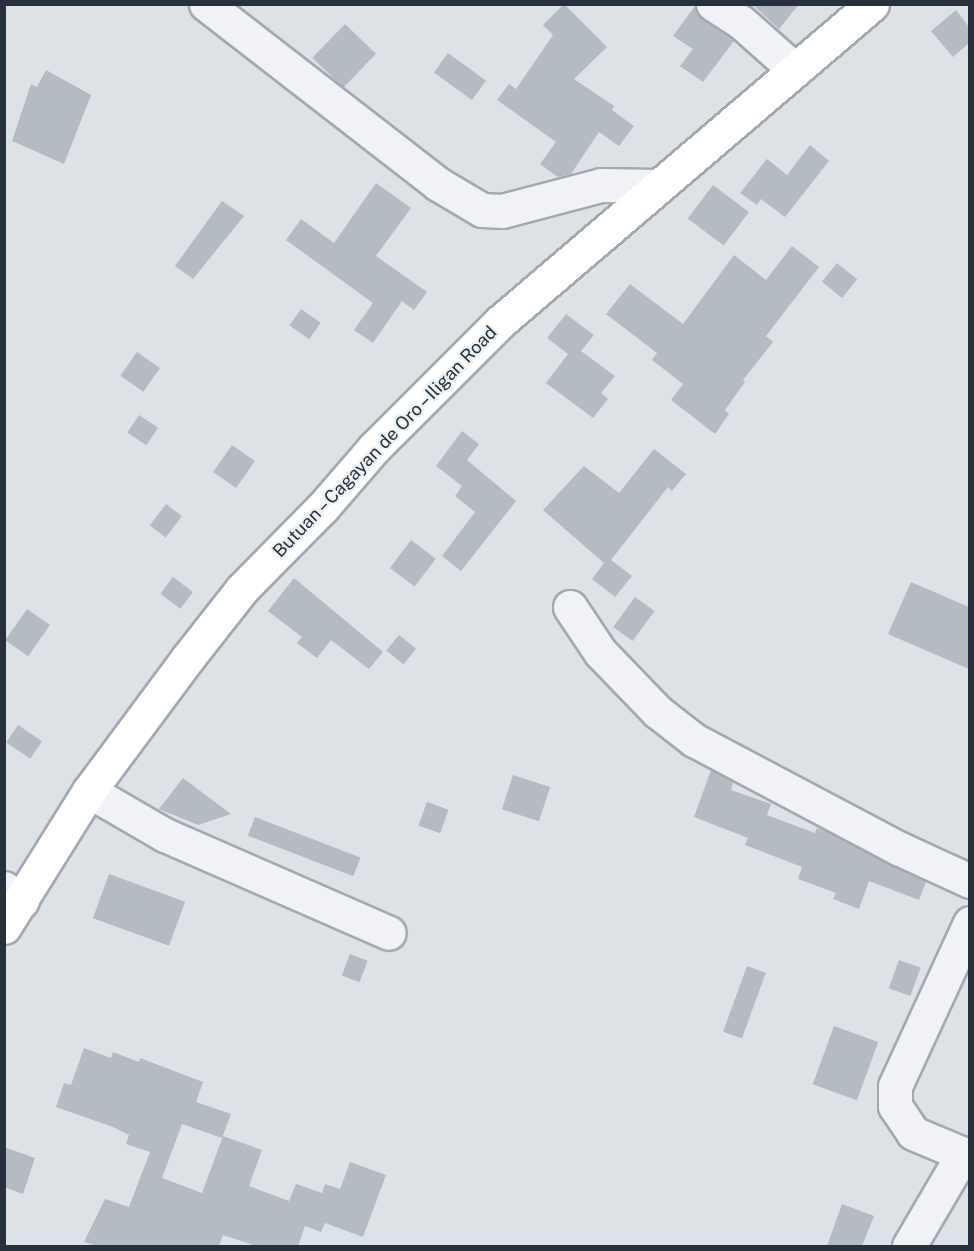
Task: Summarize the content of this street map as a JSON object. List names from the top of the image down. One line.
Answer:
{"streets":{"highway":["Butuan – Cagayan de Oro – Iligan Road"]}}
